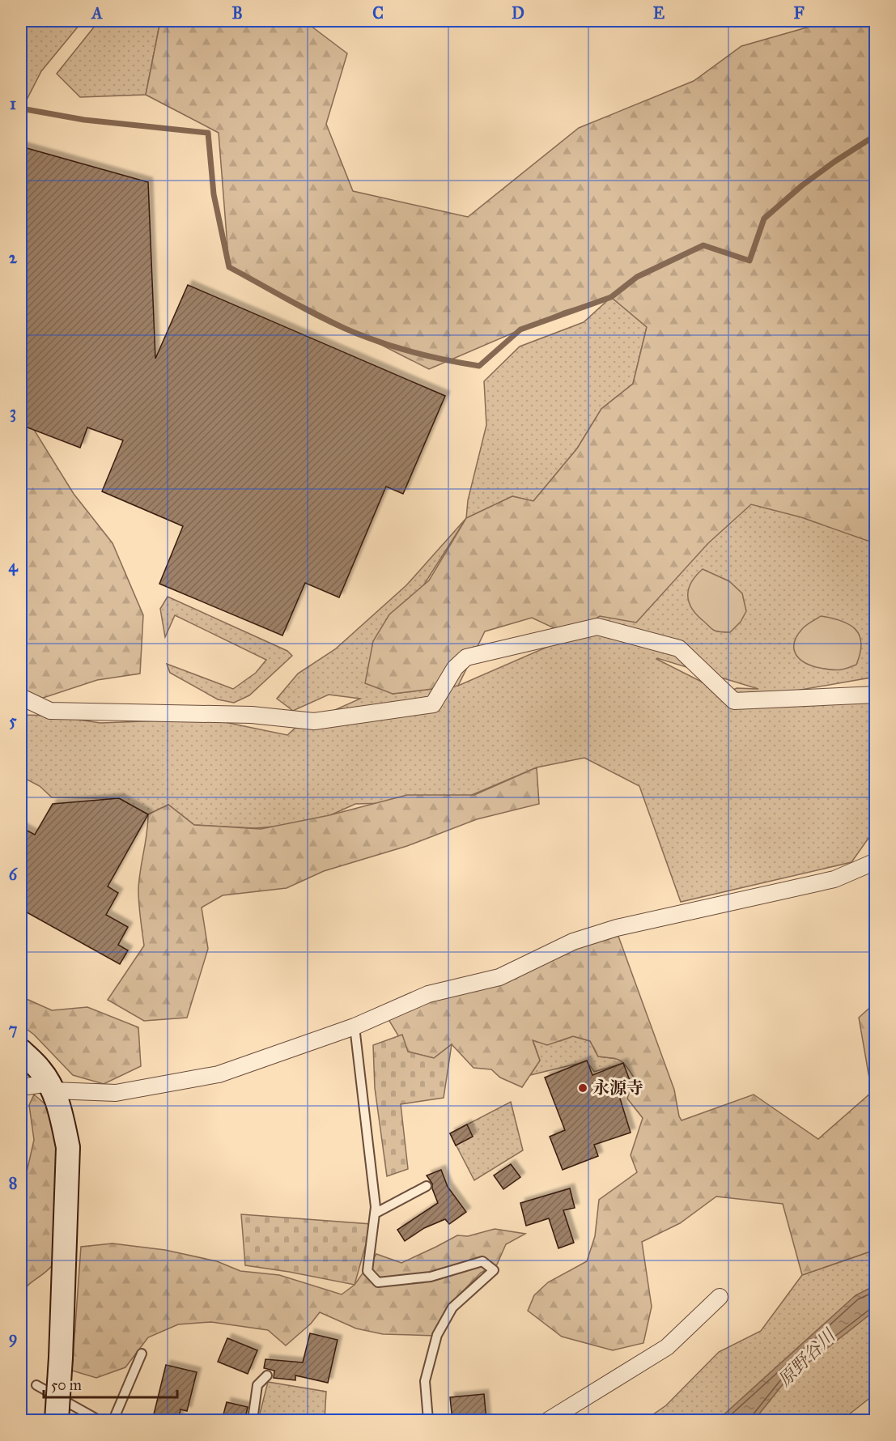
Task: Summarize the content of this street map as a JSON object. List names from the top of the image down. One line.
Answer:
{"water":["原野谷川"],"places":["永源寺"],"scale_bar":"50 m","grid":{"columns":["A","B","C","D","E","F"],"rows":["1","2","3","4","5","6","7","8","9"]}}
